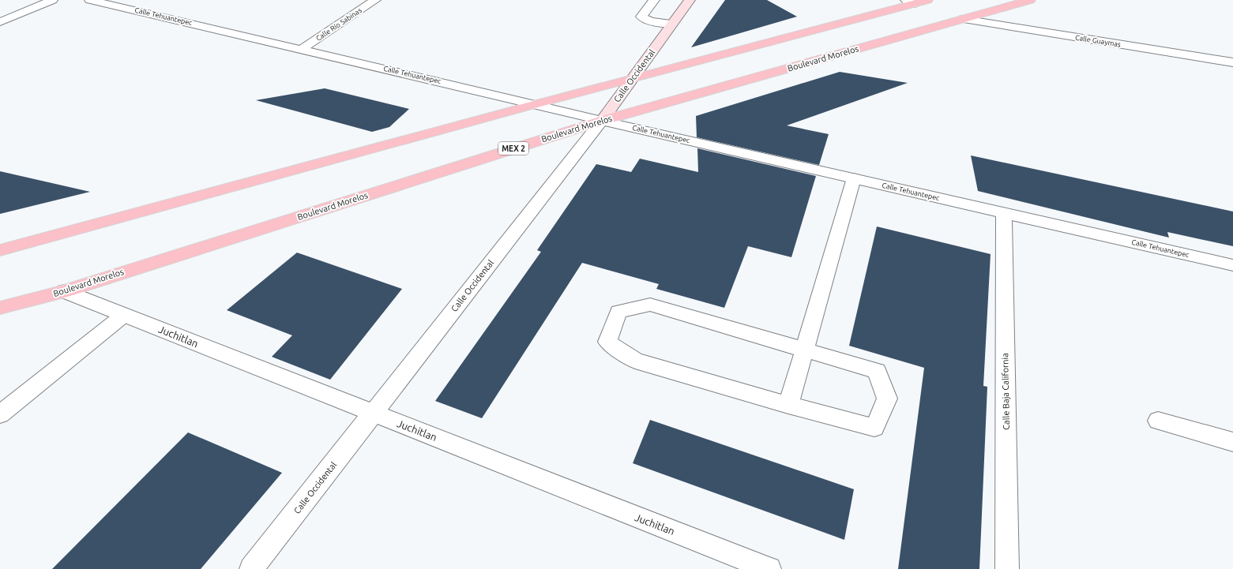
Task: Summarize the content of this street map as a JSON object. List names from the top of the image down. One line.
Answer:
{"streets":{"main road":["Boulevard Morelos","MEX 2"],"street":["Calle Tehuantepec","Calle Río Sabinas","Calle Guaymas","Calle Occidental","Juchitlan","Calle Baja California"]},"crossings":[["Calle Tehuantepec","Calle Río Sabinas"],["Calle Tehuantepec","Boulevard Morelos"],["Calle Tehuantepec","Calle Occidental"],["Calle Tehuantepec","Calle Baja California"],["Calle Guaymas","Boulevard Morelos"],["Boulevard Morelos","Calle Occidental"],["Boulevard Morelos","Juchitlan"],["Calle Occidental","Juchitlan"]]}
